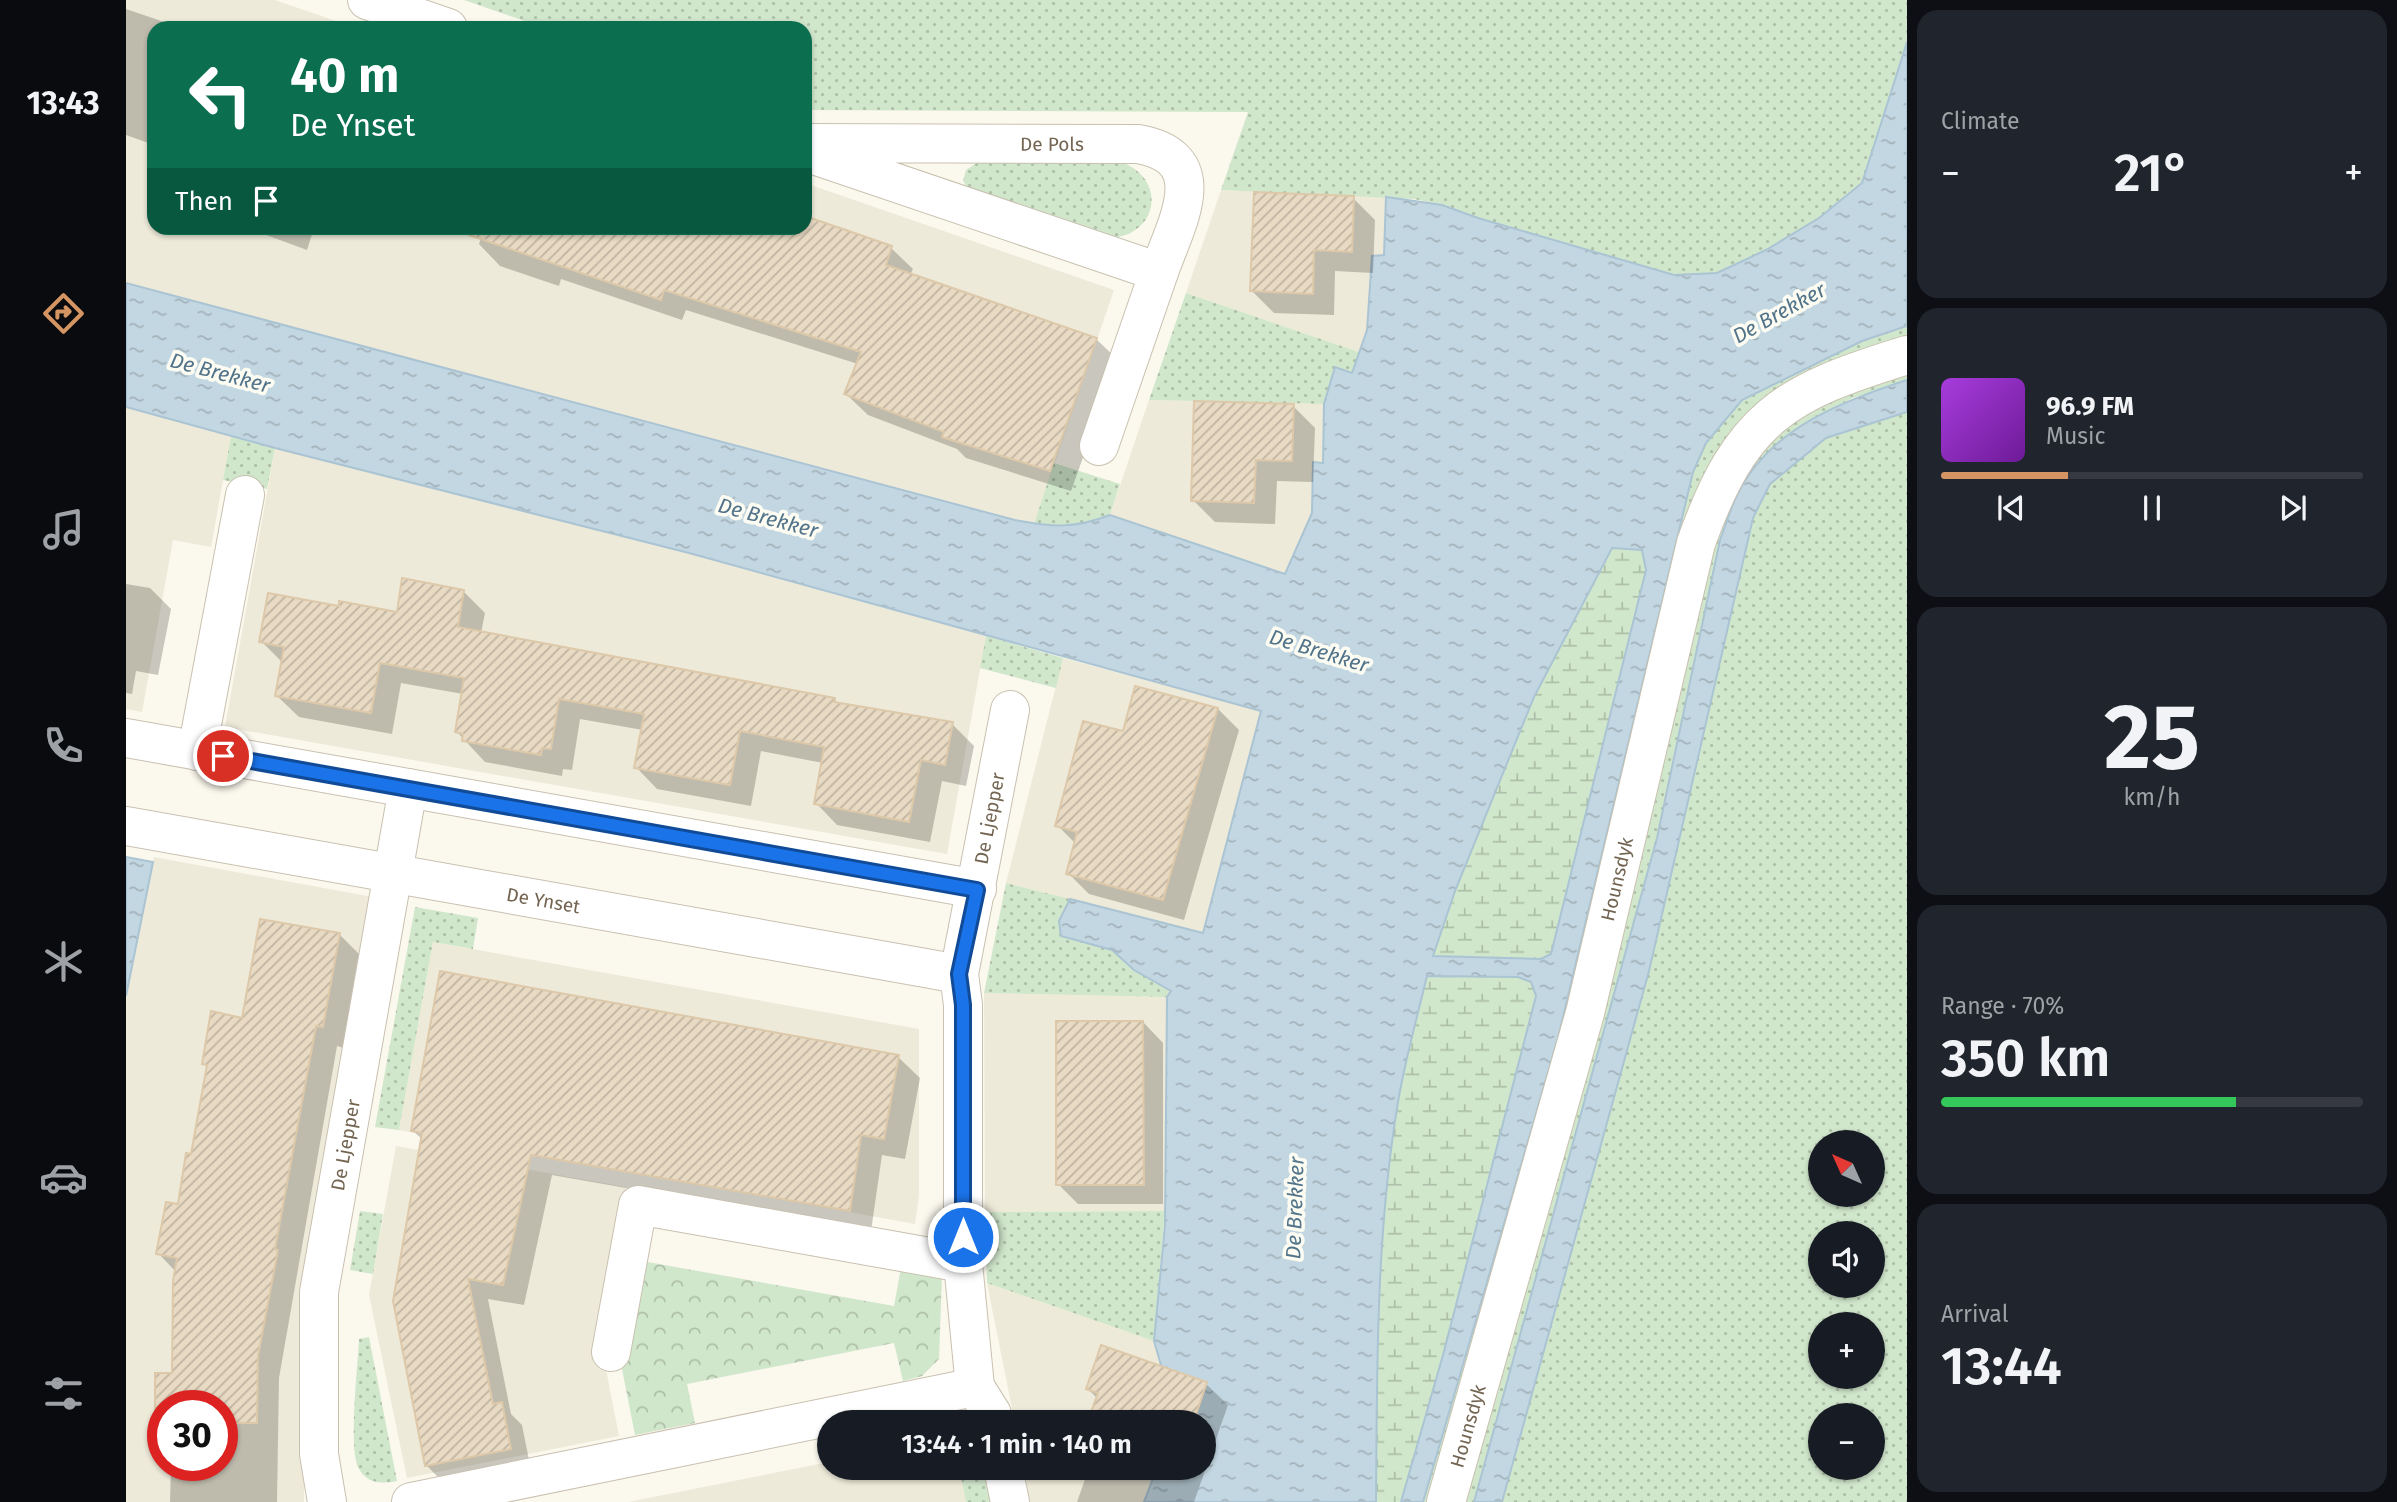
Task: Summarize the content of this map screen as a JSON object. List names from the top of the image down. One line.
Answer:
{"streets":{"street":["De Pols","De Ljepper","Hounsdyk","De Ynset"]},"crossings":[["De Ljepper","De Ynset"]],"water":["De Brekker"],"north":"top left","page":{"tabs":"13:43","tile":["Climate",["25","km/h"],["Range · 70%","350 km"],["Arrival","13:44"]],"turn":["40 m","De Ynset"],"heat":["−","21°","+"],"then":"Then","song":["96.9 FM","Music"],"map_buttons":["+","−"],"limit":"30","trip":"13:44 · 1 min · 140 m"}}
